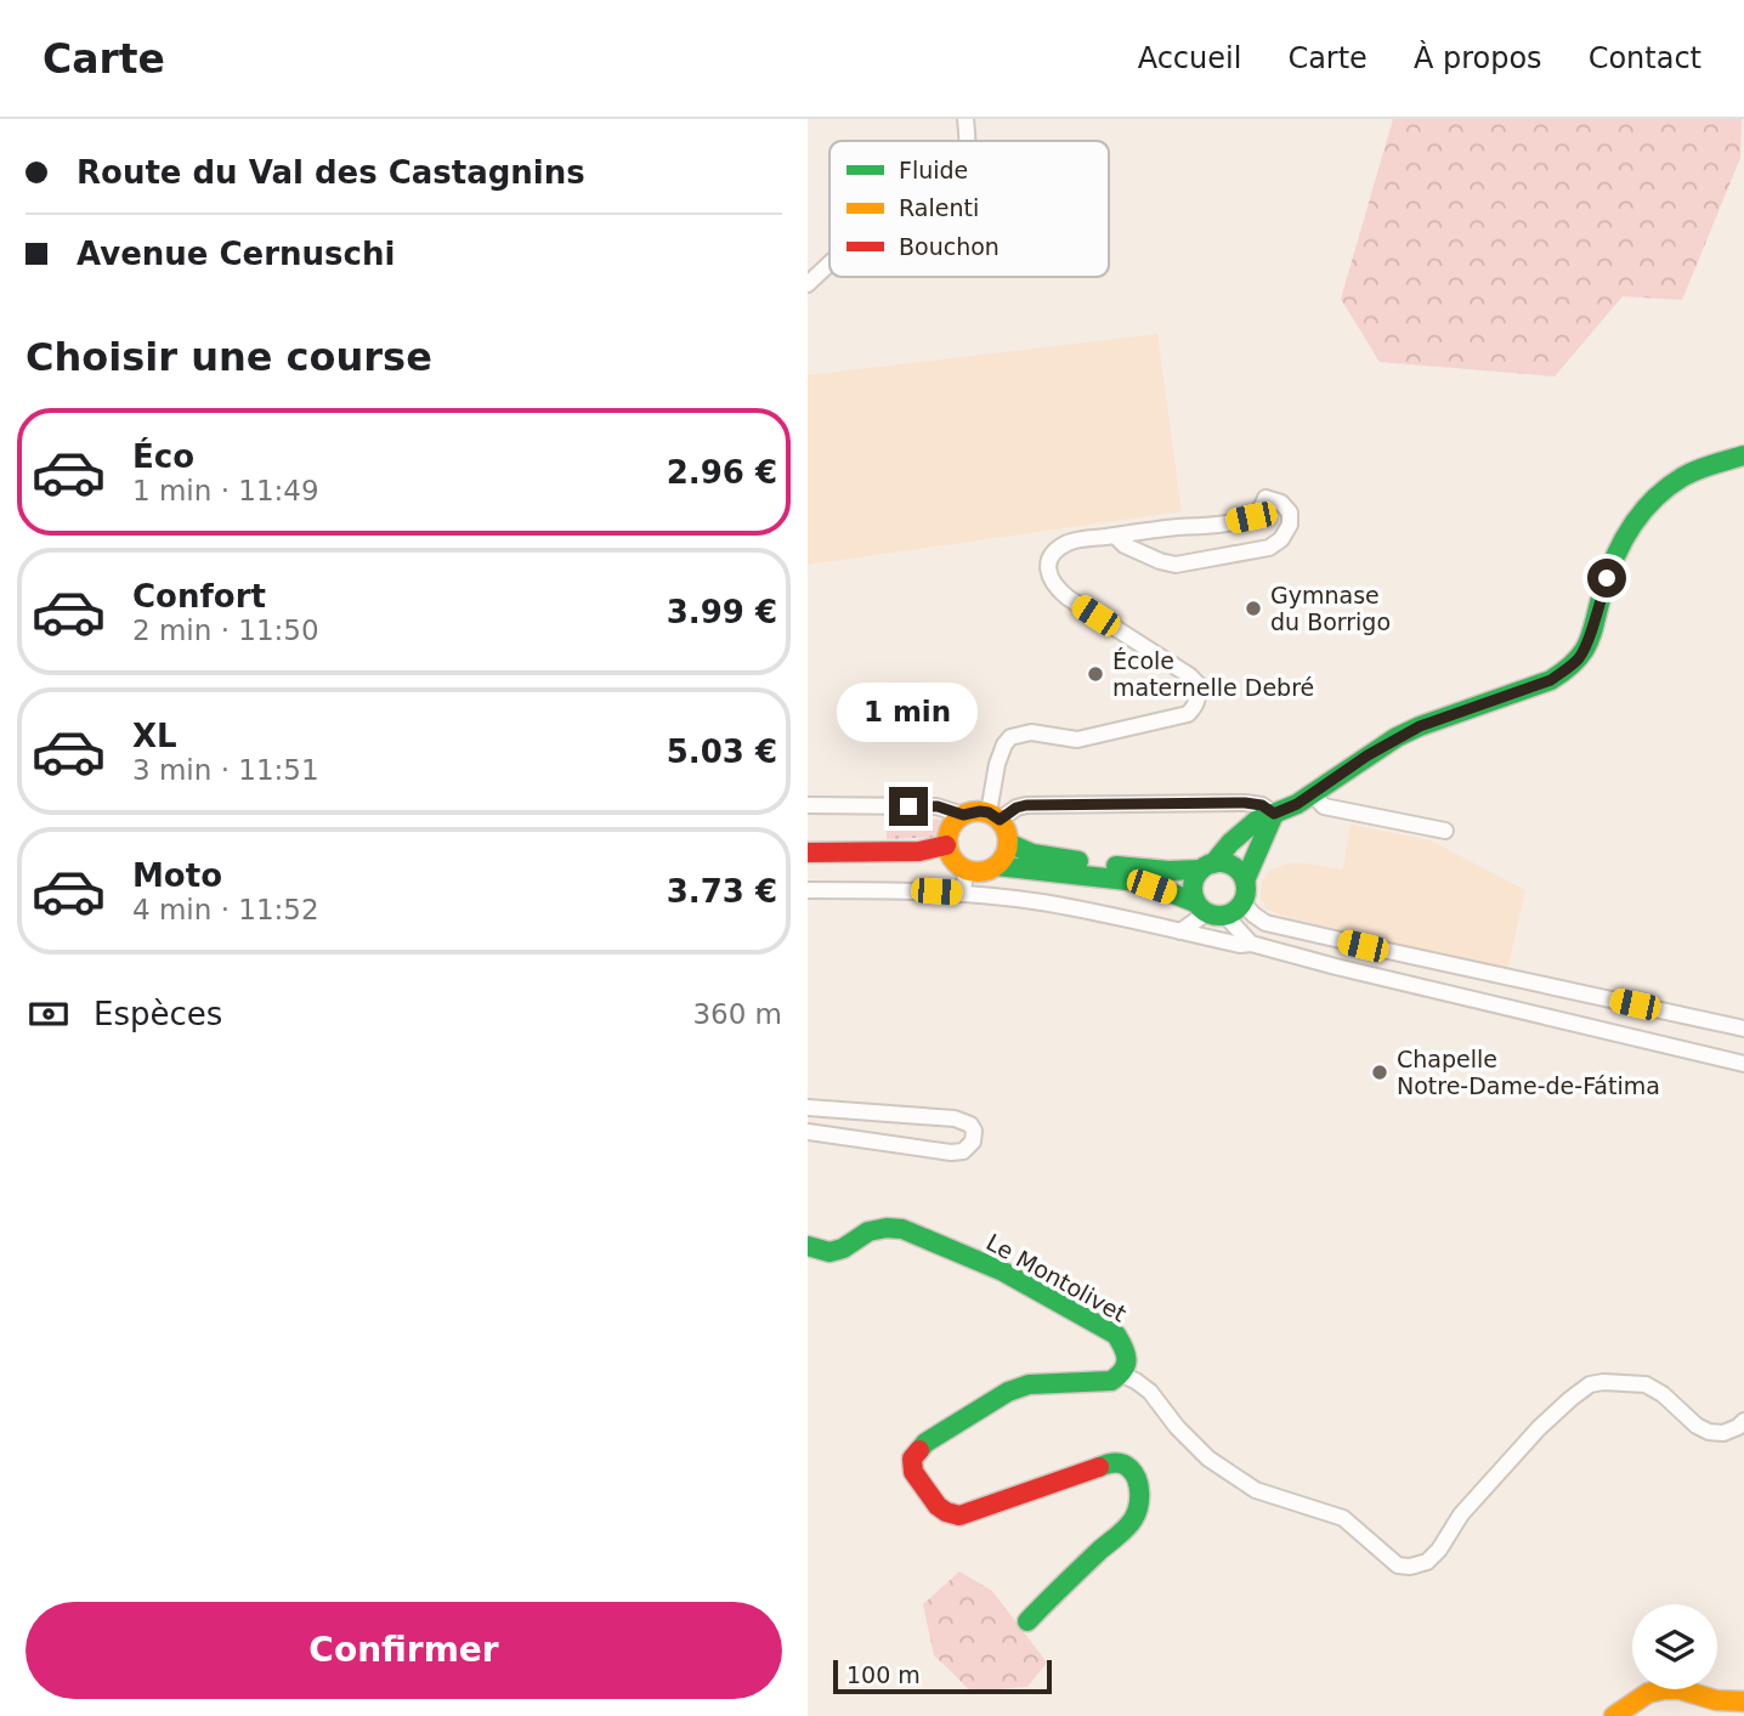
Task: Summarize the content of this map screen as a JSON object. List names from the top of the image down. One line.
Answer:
{"streets":{"street":["Le Montolivet"]},"places":["Gymnase du Borrigo","École maternelle Debré","Chapelle Notre-Dame-de-Fátima"],"legend":["Fluide","Ralenti","Bouchon"],"scale_bar":"100 m","page":{"header":"Carte","nav":["Accueil","Carte","À propos","Contact"],"banner":["Route du Val des Castagnins","Avenue Cernuschi"],"heading":"Choisir une course","list":[{"name":"Éco","note":"1 min · 11:49","value":"2.96 €"},{"name":"Confort","note":"2 min · 11:50","value":"3.99 €"},{"name":"XL","note":"3 min · 11:51","value":"5.03 €"},{"name":"Moto","note":"4 min · 11:52","value":"3.73 €"}],"bubble":"1 min","pay":["Espèces","360 m"],"buttons":"Confirmer","scale":"100 m"}}
